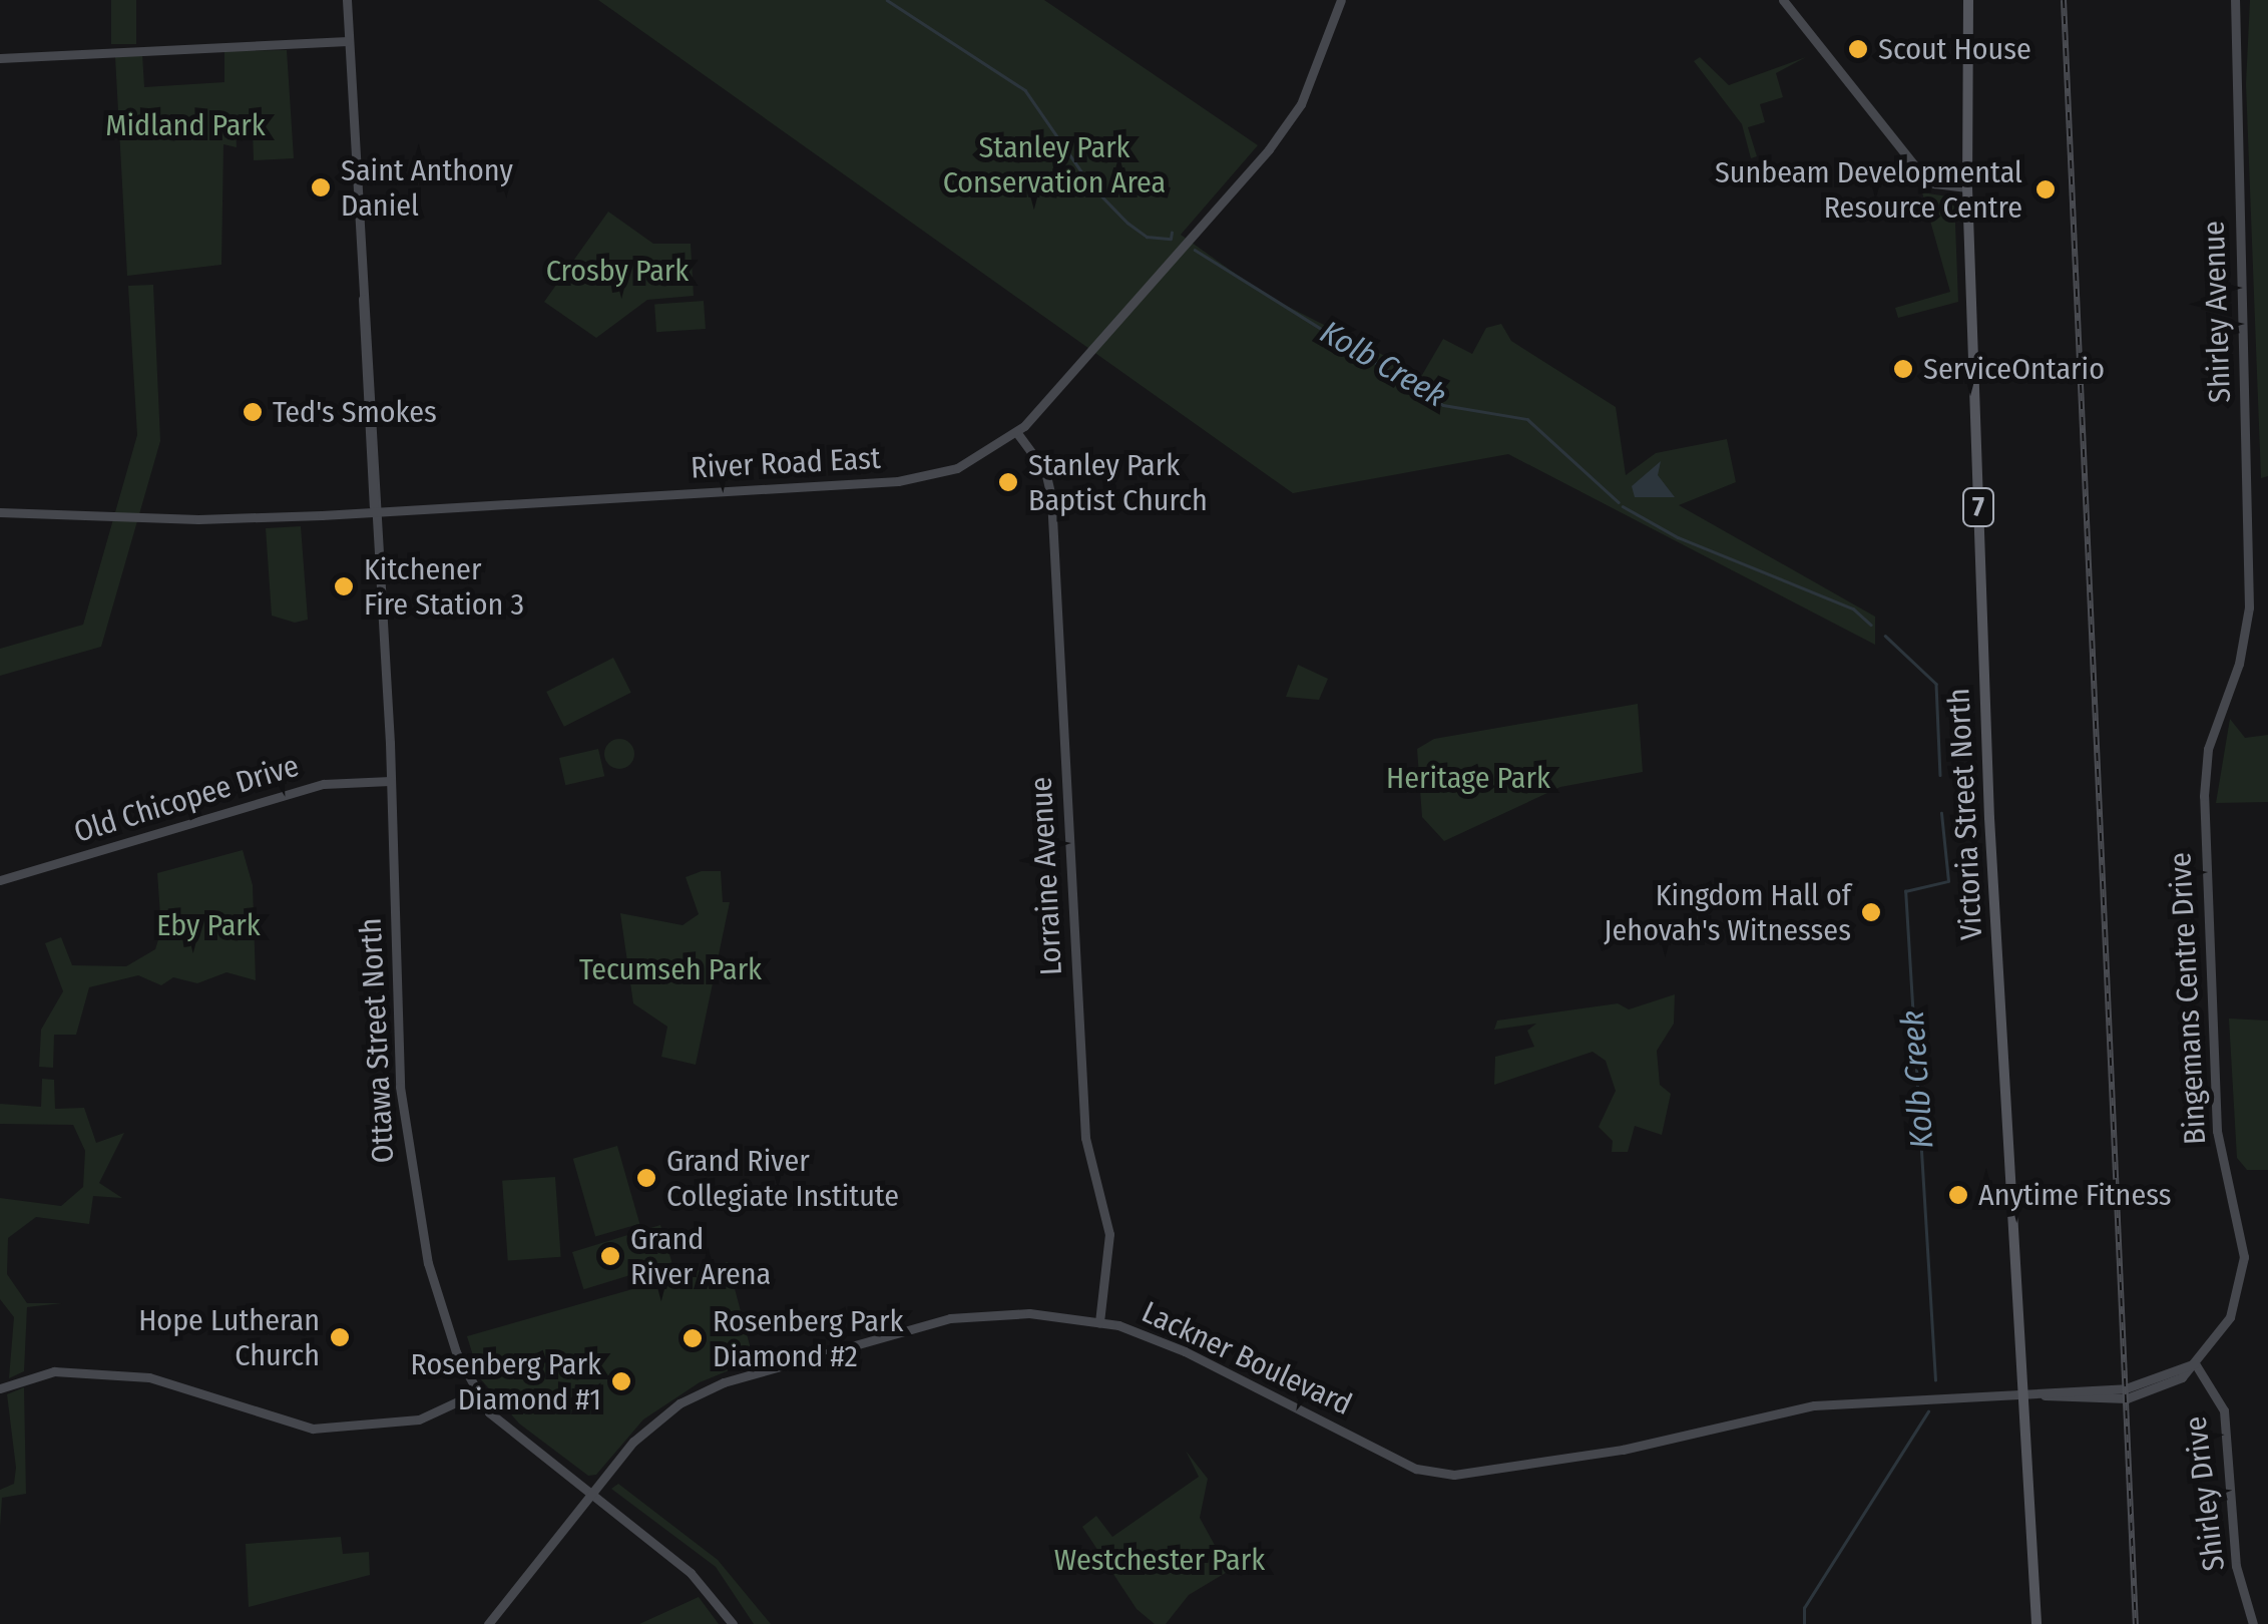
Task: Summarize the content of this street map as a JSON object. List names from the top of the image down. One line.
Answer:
{"streets":{"main road":["Shirley Avenue","River Road East","7","Old Chicopee Drive","Victoria Street North","Lorraine Avenue","Bingemans Centre Drive","Ottawa Street North","Lackner Boulevard","Shirley Drive"]},"crossings":[["Shirley Avenue","Bingemans Centre Drive"],["River Road East","Lorraine Avenue"],["River Road East","Ottawa Street North"],["Old Chicopee Drive","Ottawa Street North"],["Victoria Street North","Bingemans Centre Drive"],["Victoria Street North","Lackner Boulevard"],["Lorraine Avenue","Lackner Boulevard"],["Bingemans Centre Drive","Lackner Boulevard"],["Bingemans Centre Drive","Shirley Drive"],["Ottawa Street North","Lackner Boulevard"]],"water":["Kolb Creek"],"parks":["Midland Park","Stanley Park Conservation Area","Crosby Park","Heritage Park","Eby Park","Tecumseh Park","Westchester Park"],"places":["Scout House","Saint Anthony Daniel","Sunbeam Developmental Resource Centre","ServiceOntario","Ted's Smokes","Stanley Park Baptist Church","Kitchener Fire Station 3","Kingdom Hall of Jehovah's Witnesses","Grand River Collegiate Institute","Anytime Fitness","Grand River Arena","Hope Lutheran Church","Rosenberg Park Diamond #2","Rosenberg Park Diamond #1"]}
